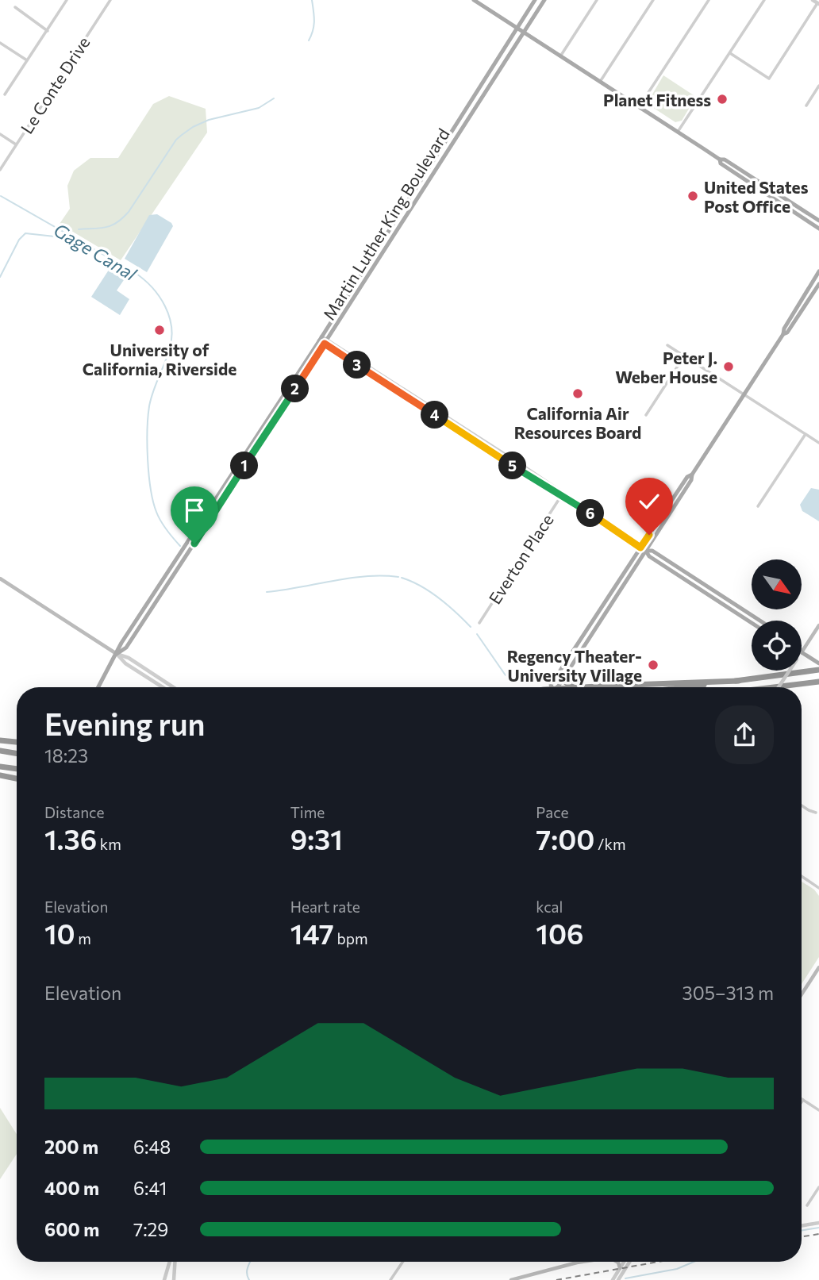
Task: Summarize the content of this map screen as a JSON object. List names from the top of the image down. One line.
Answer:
{"streets":{"main road":["Martin Luther King Boulevard"],"street":["Le Conte Drive","Everton Place"]},"water":["Gage Canal"],"places":["Planet Fitness","United States Post Office","University of California, Riverside","Peter J. Weber House","California Air Resources Board","Regency Theater- University Village"],"north":"bottom right","page":{"pins":["3","2","4","1","5","6"],"heading":["Evening run","18:23"],"stats":[["Distance","1.36 km"],["Time","9:31"],["Pace","7:00 /km"],["Elevation","10 m"],["Heart rate","147 bpm"],["kcal","106"]],"chart":["Elevation","305–313 m"],"list":[{"name":"200 m","note":"6:48"},{"name":"400 m","note":"6:41"},{"name":"600 m","note":"7:29"}]}}
